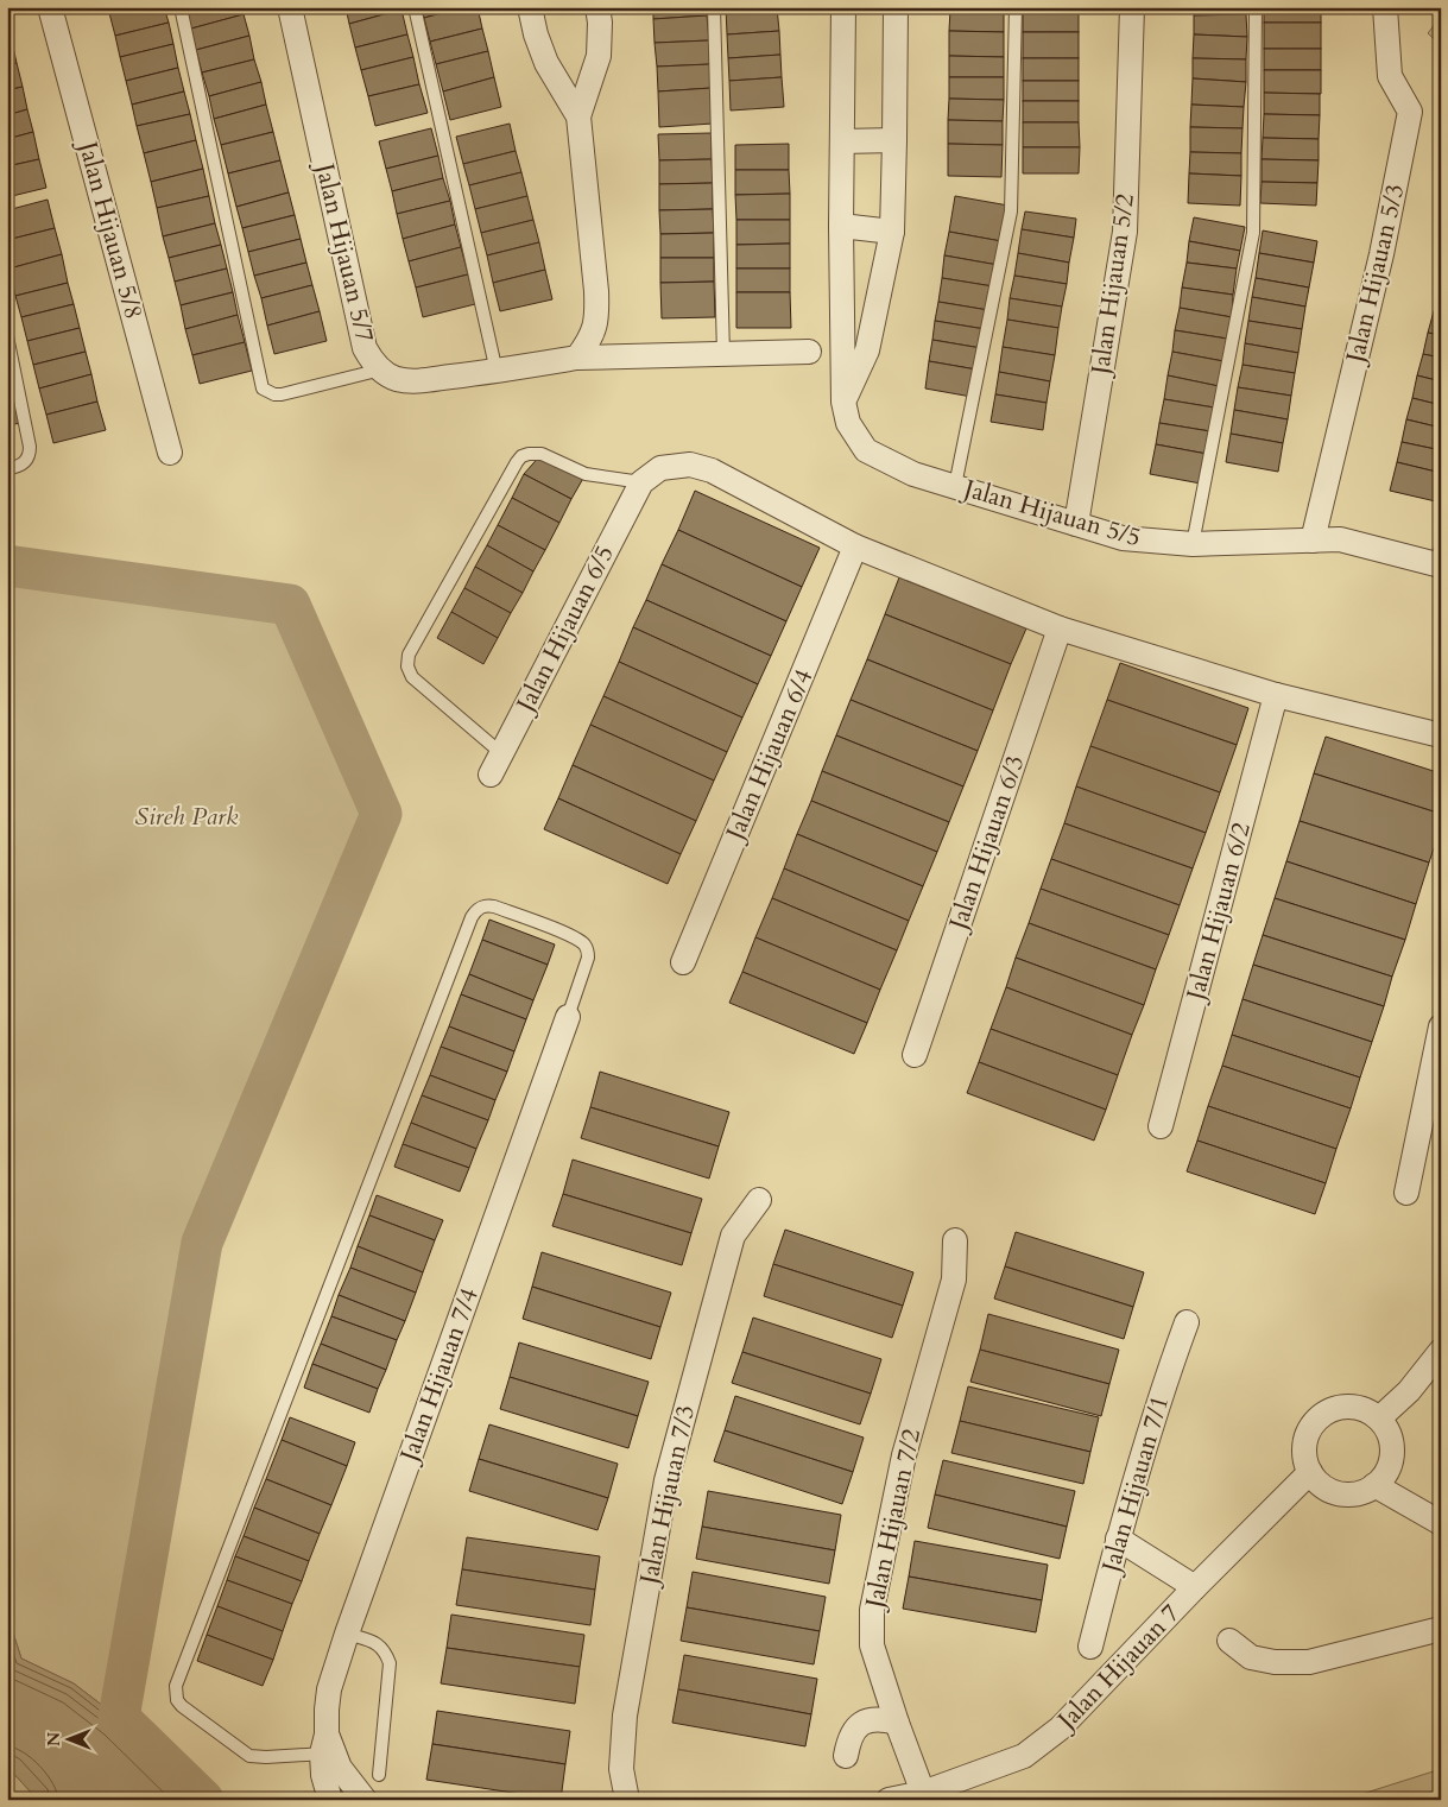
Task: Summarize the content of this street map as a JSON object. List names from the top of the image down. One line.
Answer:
{"streets":{"street":["Jalan Hijauan 5/8","Jalan Hijauan 5/7","Jalan Hijauan 5/3","Jalan Hijauan 5/2","Jalan Hijauan 5/5","Jalan Hijauan 6/5","Jalan Hijauan 6/4","Jalan Hijauan 6/3","Jalan Hijauan 6/2","Jalan Hijauan 7/4","Jalan Hijauan 7/1","Jalan Hijauan 7/3","Jalan Hijauan 7/2","Jalan Hijauan 7"]},"crossings":[["Jalan Hijauan 5/3","Jalan Hijauan 5/5"],["Jalan Hijauan 5/2","Jalan Hijauan 5/5"],["Jalan Hijauan 7/2","Jalan Hijauan 7"]],"parks":["Sireh Park"],"north":"left"}
